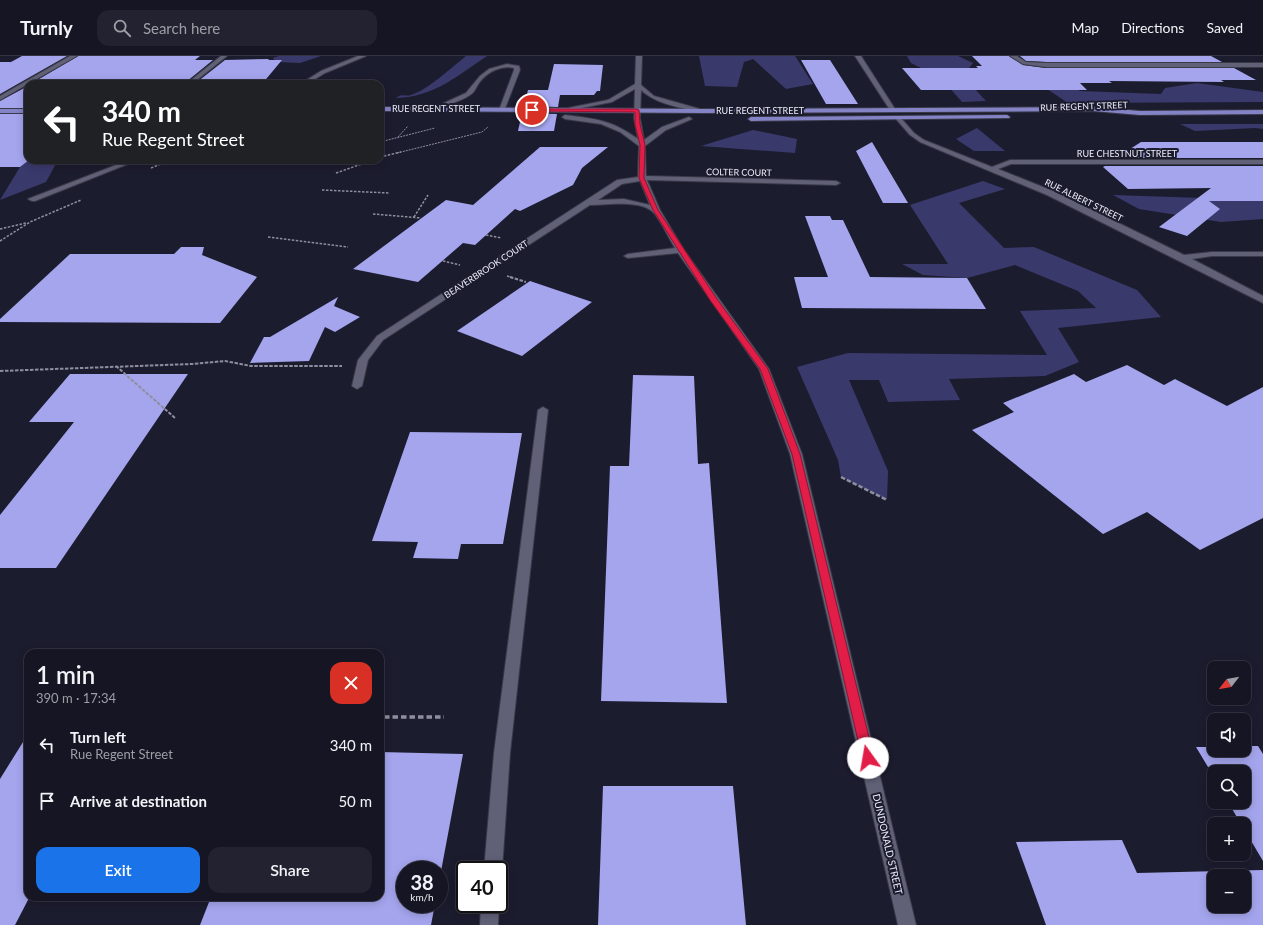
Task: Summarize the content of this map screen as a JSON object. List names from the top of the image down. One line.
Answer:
{"streets":{"main road":["RUE REGENT STREET"],"street":["RUE CHESTNUT STREET","COLTER COURT","RUE ALBERT STREET","BEAVERBROOK COURT","DUNDONALD STREET"]},"crossings":[["RUE REGENT STREET","RUE ALBERT STREET"],["RUE REGENT STREET","DUNDONALD STREET"],["RUE CHESTNUT STREET","RUE ALBERT STREET"],["COLTER COURT","BEAVERBROOK COURT"],["COLTER COURT","DUNDONALD STREET"],["BEAVERBROOK COURT","DUNDONALD STREET"]],"north":"bottom left","page":{"header":"Turnly","search":"Search here","nav":["Map","Directions","Saved"],"turn":["340 m","Rue Regent Street"],"heading":["1 min","390 m · 17:34"],"map_buttons":["+","−"],"list":[{"name":"Turn left","note":"Rue Regent Street","value":"340 m"},{"name":"Arrive at destination","value":"50 m"}],"buttons":["Exit","Share"],"speed":"38 km/h","limit":"40"}}
